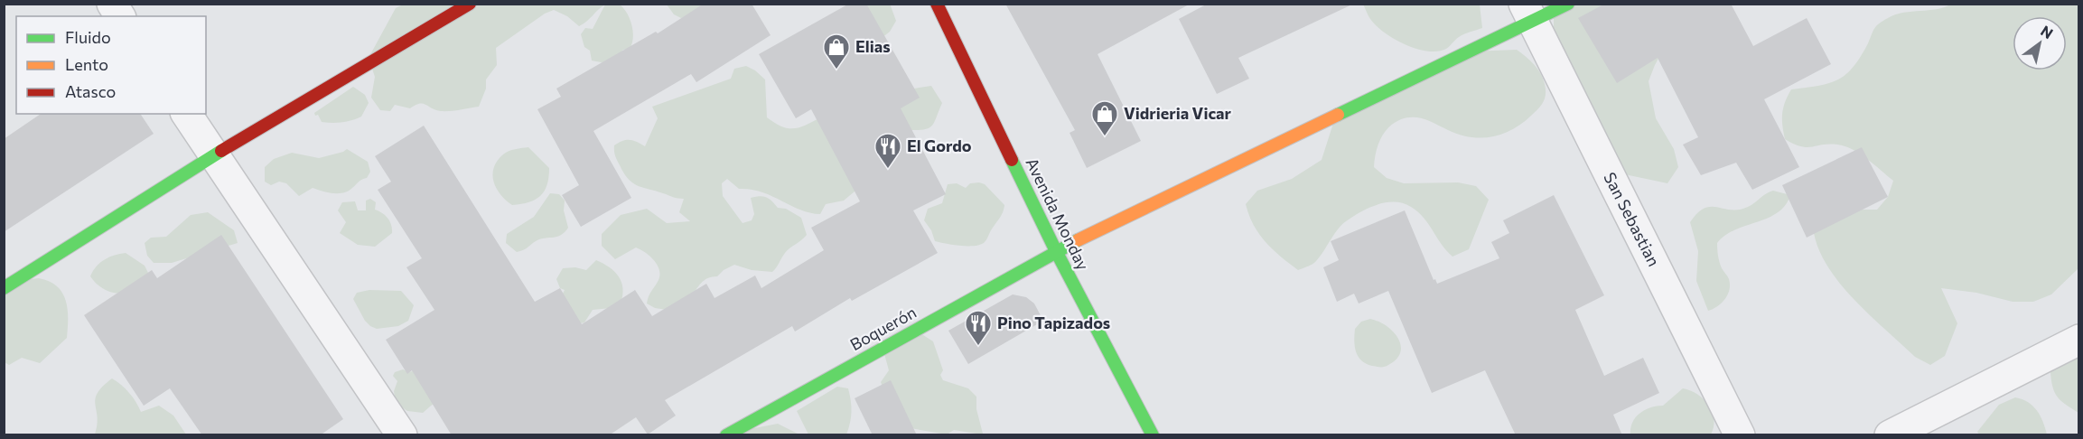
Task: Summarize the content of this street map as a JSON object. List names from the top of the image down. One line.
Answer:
{"streets":{"street":["Avenida Monday","San Sebastian","Boquerón"]},"crossings":[["Avenida Monday","Boquerón"],["San Sebastian","Boquerón"]],"places":{"shop":["Elias","Vidrieria Vicar"],"restaurant":["El Gordo","Pino Tapizados"]},"legend":["Fluido","Lento","Atasco"],"north":"top right"}
